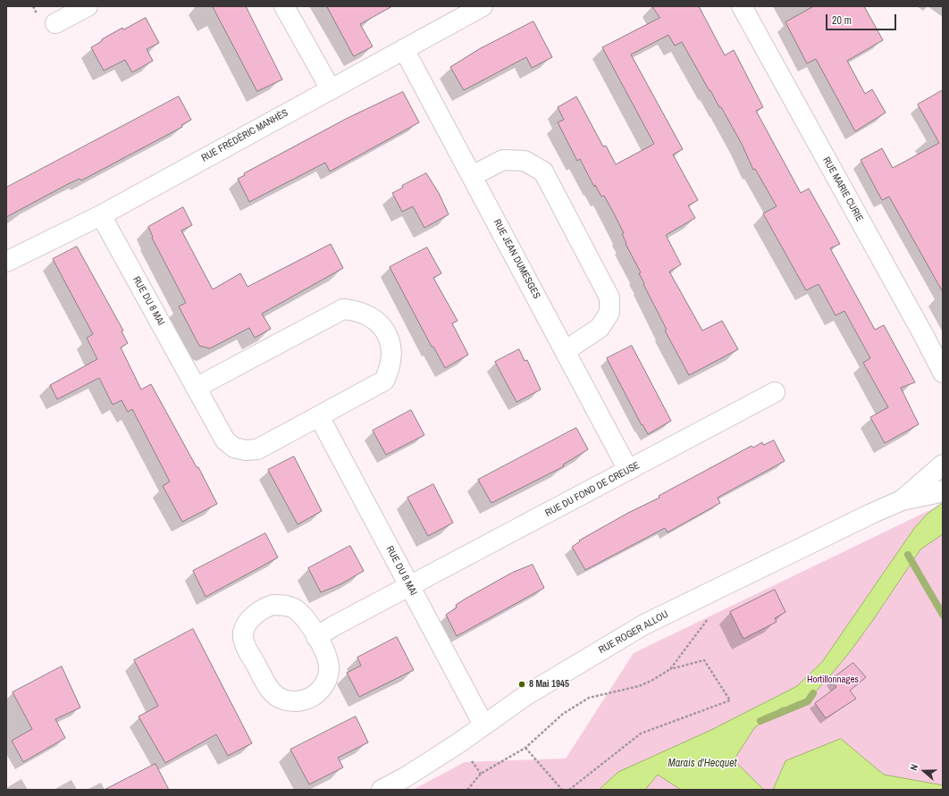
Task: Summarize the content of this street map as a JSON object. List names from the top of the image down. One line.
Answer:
{"streets":{"street":["RUE FRÉDÉRIC MANHÈS","RUE MARIE CURIE","RUE JEAN DUMESGES","RUE DU 8 MAI","RUE DU FOND DE CREUSE","RUE ROGER ALLOU"]},"crossings":[["RUE FRÉDÉRIC MANHÈS","RUE JEAN DUMESGES"],["RUE FRÉDÉRIC MANHÈS","RUE DU 8 MAI"],["RUE JEAN DUMESGES","RUE DU FOND DE CREUSE"],["RUE DU 8 MAI","RUE DU FOND DE CREUSE"],["RUE DU 8 MAI","RUE ROGER ALLOU"]],"water":["Marais d'Hecquet"],"parks":["Hortillonnages"],"places":["8 Mai 1945"],"scale_bar":"20 m","north":"left"}
